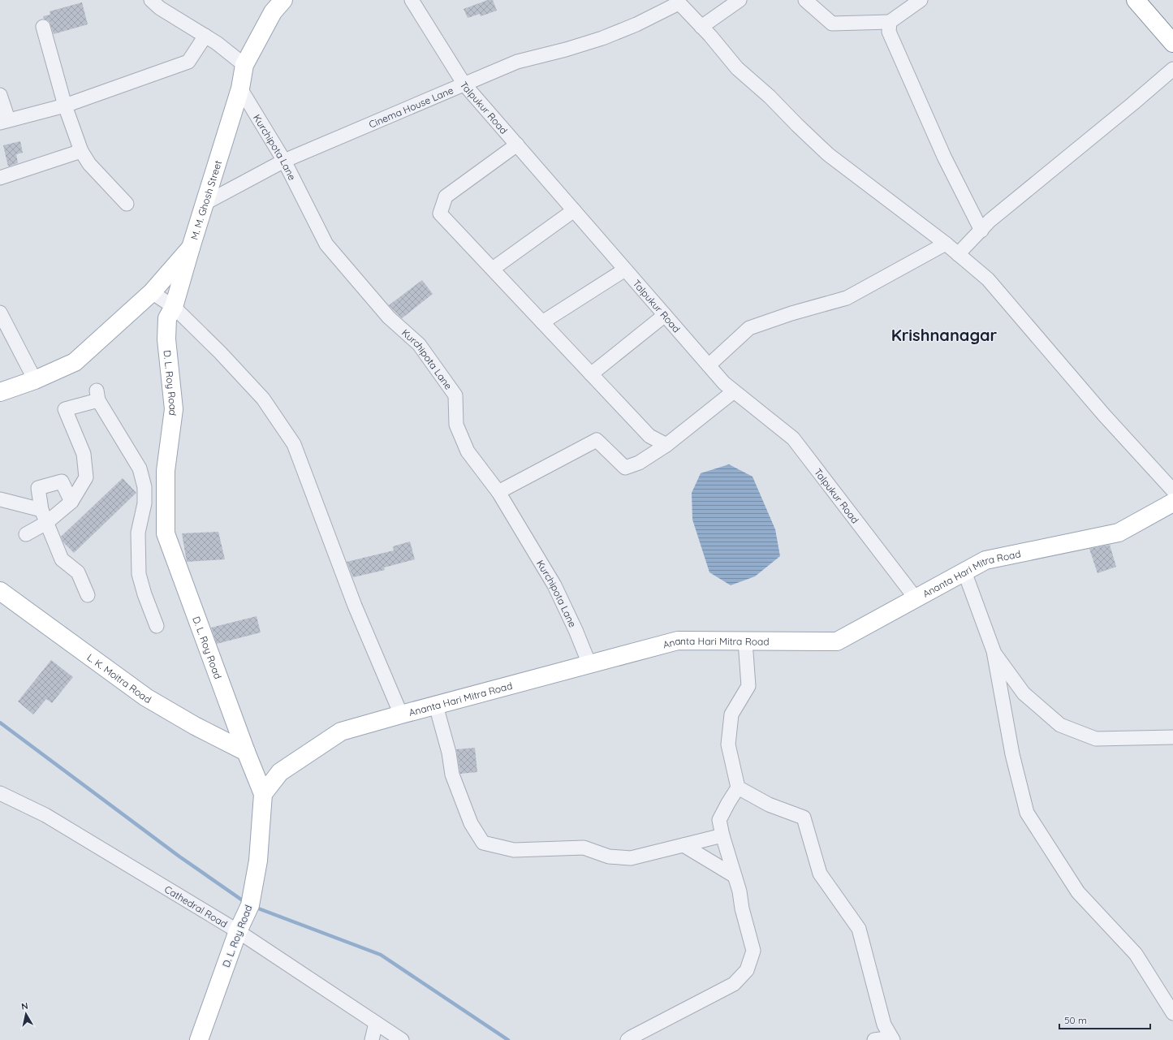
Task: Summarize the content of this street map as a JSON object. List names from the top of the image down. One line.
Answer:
{"streets":{"main road":["M. M. Ghosh Street","D. L. Roy Road","Ananta Hari Mitra Road","L. K. Moitra Road"],"street":["Cinema House Lane","Talpukur Road","Kurchipota Lane","Cathedral Road"]},"crossings":[["Cinema House Lane","Talpukur Road"],["Cinema House Lane","Kurchipota Lane"],["Cinema House Lane","M. M. Ghosh Street"],["Talpukur Road","Ananta Hari Mitra Road"],["Kurchipota Lane","M. M. Ghosh Street"],["Kurchipota Lane","Ananta Hari Mitra Road"],["M. M. Ghosh Street","D. L. Roy Road"],["D. L. Roy Road","Ananta Hari Mitra Road"],["D. L. Roy Road","L. K. Moitra Road"],["D. L. Roy Road","Cathedral Road"]],"districts":["Krishnanagar"],"scale_bar":"50 m","north":"top"}
